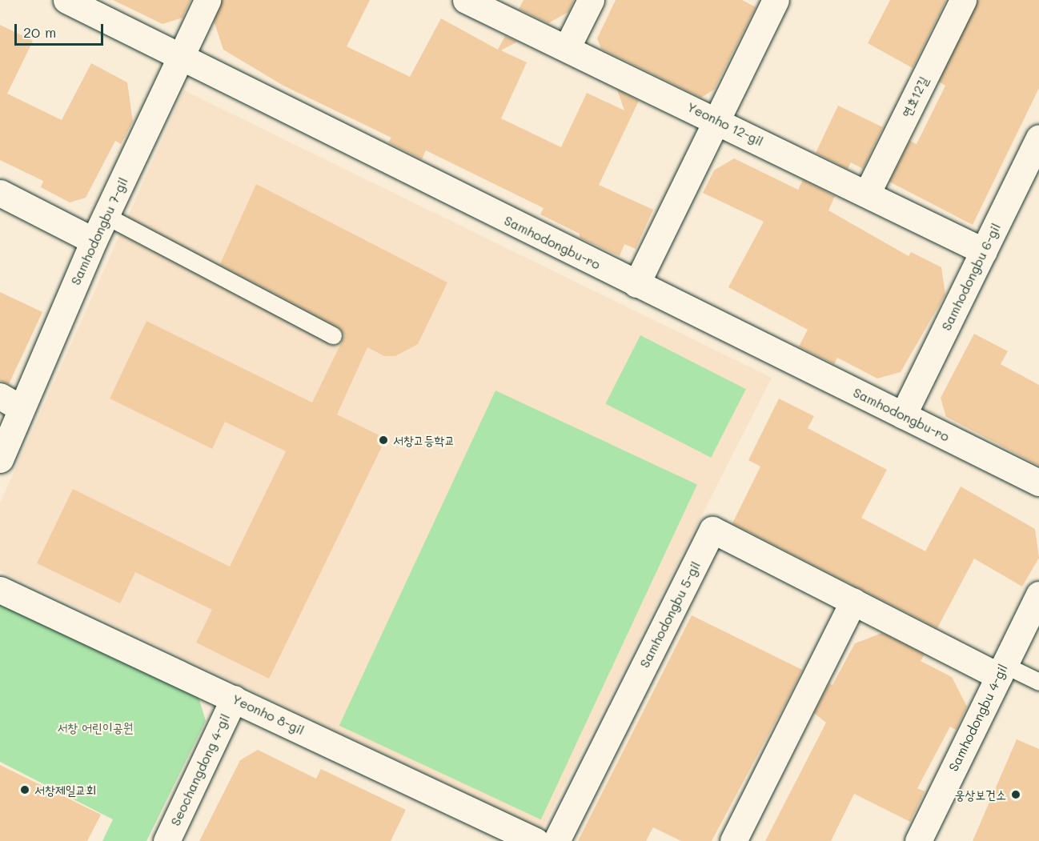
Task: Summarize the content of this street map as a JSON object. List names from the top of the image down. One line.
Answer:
{"streets":{"street":["연호12길","Yeonho 12-gil","Samhodongbu 7-gil","Samhodongbu-ro","Samhodongbu 6-gil","Samhodongbu 5-gil","Yeonho 8-gil","Samhodongbu 4-gil","Seochangdong 4-gil"]},"crossings":[["연호12길","Yeonho 12-gil"],["Yeonho 12-gil","Samhodongbu 6-gil"],["Samhodongbu 7-gil","Samhodongbu-ro"],["Samhodongbu-ro","Samhodongbu 6-gil"],["Samhodongbu 5-gil","Samhodongbu 4-gil"],["Yeonho 8-gil","Seochangdong 4-gil"]],"parks":["서창 어린이공원"],"places":["서창고등학교","서창제일교회","웅상보건소"],"scale_bar":"20 m"}
